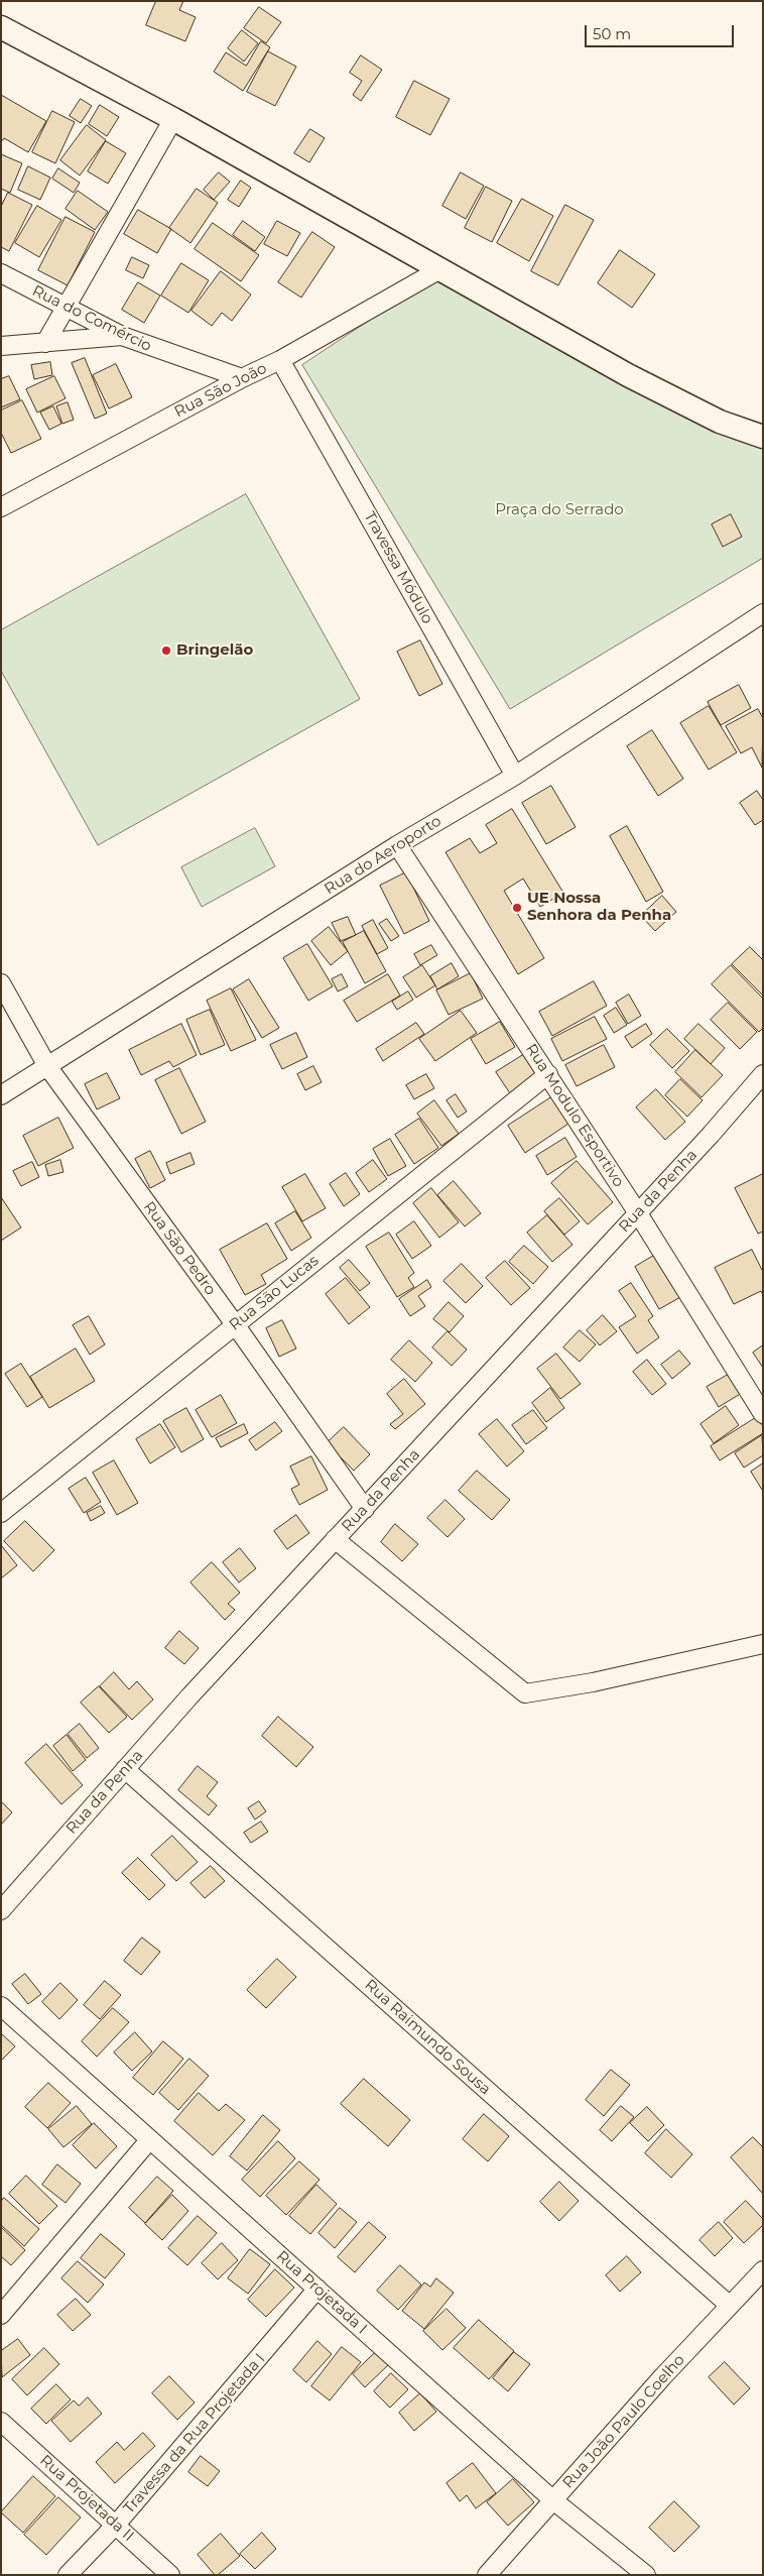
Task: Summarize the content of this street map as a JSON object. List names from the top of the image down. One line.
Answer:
{"streets":{"street":["Rua do Comércio","Rua São João","Travessa Módulo","Rua do Aeroporto","Rua Modulo Esportivo","Rua da Penha","Rua São Pedro","Rua São Lucas","Rua Raimundo Sousa","Rua Projetada I","Rua João Paulo Coelho","Travessa da Rua Projetada I","Rua Projetada II"]},"crossings":[["Rua do Comércio","Rua São João"],["Rua São João","Travessa Módulo"],["Travessa Módulo","Rua do Aeroporto"],["Rua do Aeroporto","Rua Modulo Esportivo"],["Rua do Aeroporto","Rua São Pedro"],["Rua Modulo Esportivo","Rua da Penha"],["Rua Modulo Esportivo","Rua São Lucas"],["Rua da Penha","Rua São Pedro"],["Rua da Penha","Rua Raimundo Sousa"],["Rua São Pedro","Rua São Lucas"],["Rua Raimundo Sousa","Rua João Paulo Coelho"],["Rua Projetada I","Rua João Paulo Coelho"],["Rua Projetada I","Travessa da Rua Projetada I"],["Travessa da Rua Projetada I","Rua Projetada II"]],"parks":["Praça do Serrado"],"places":["Bringelão","UE Nossa Senhora da Penha"],"scale_bar":"50 m"}
